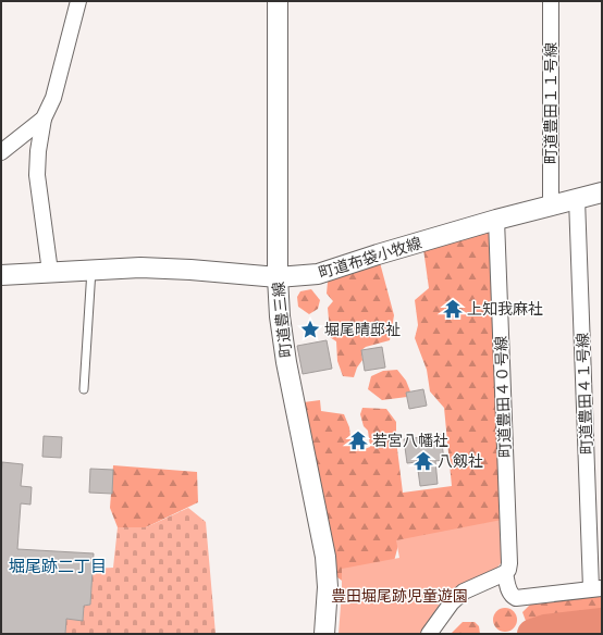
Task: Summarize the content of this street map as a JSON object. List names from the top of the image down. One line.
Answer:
{"streets":{"street":["町道豊田１１号線","町道布袋小牧線","町道豊三線","町道豊田４１号線","町道豊田４０号線"]},"crossings":[["町道豊田１１号線","町道布袋小牧線"],["町道布袋小牧線","町道豊三線"],["町道布袋小牧線","町道豊田４１号線"],["町道布袋小牧線","町道豊田４０号線"]],"districts":["堀尾跡二丁目"],"parks":["豊田堀尾跡児童遊園"],"places":{"temple":["上知我麻社","若宮八幡社","八剱社"],"place":["堀尾晴邸祉"]}}
